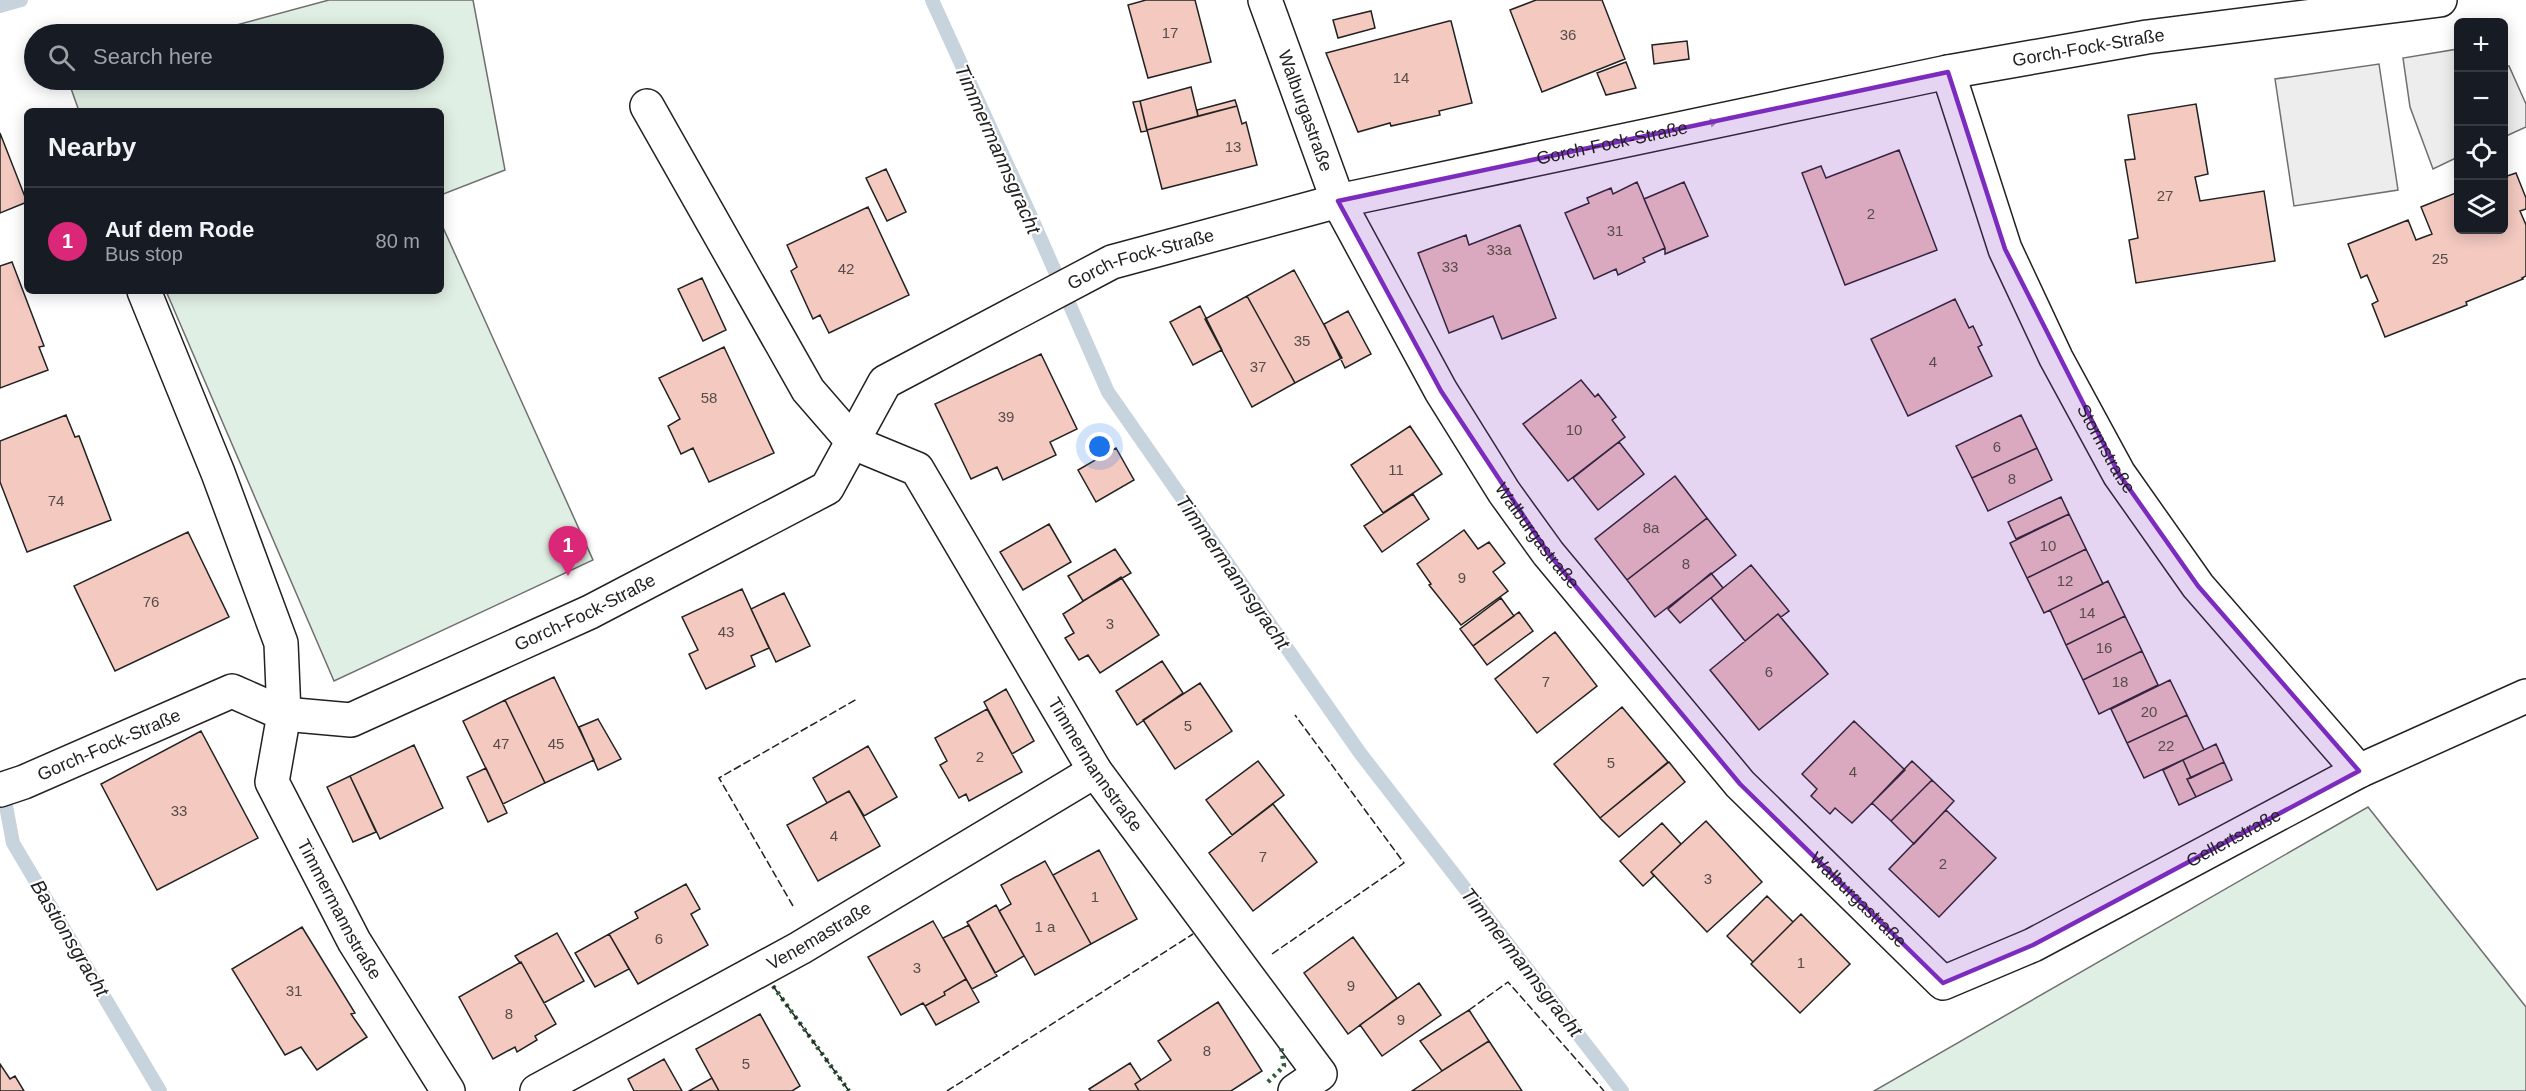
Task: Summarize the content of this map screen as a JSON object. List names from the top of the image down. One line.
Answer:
{"streets":{"street":["Gorch-Fock-Straße","Walburgastraße","Stormstraße","Timmermannstraße","Gellertstraße","Venemastraße"]},"crossings":[["Gorch-Fock-Straße","Walburgastraße"],["Gorch-Fock-Straße","Stormstraße"],["Gorch-Fock-Straße","Timmermannstraße"],["Walburgastraße","Gellertstraße"],["Stormstraße","Gellertstraße"],["Timmermannstraße","Venemastraße"]],"water":["Timmermannsgracht","Bastionsgracht"],"house_numbers":["17","36","14","13","27","2","31","33a","25","33","42","35","4","37","58","39","10","6","11","8","74","8a","10","8","9","12","76","14","3","43","16","6","7","18","20","5","47","45","22","2","5","4","33","4","7","2","3","1","1 a","6","1","3","9","31","8","9","8","5"],"page":{"map_buttons":["+","−"],"search":"Search here","heading":"Nearby","list":[{"mark":"1","name":"Auf dem Rode","note":"Bus stop","value":"80 m"}],"pins":"1"}}
